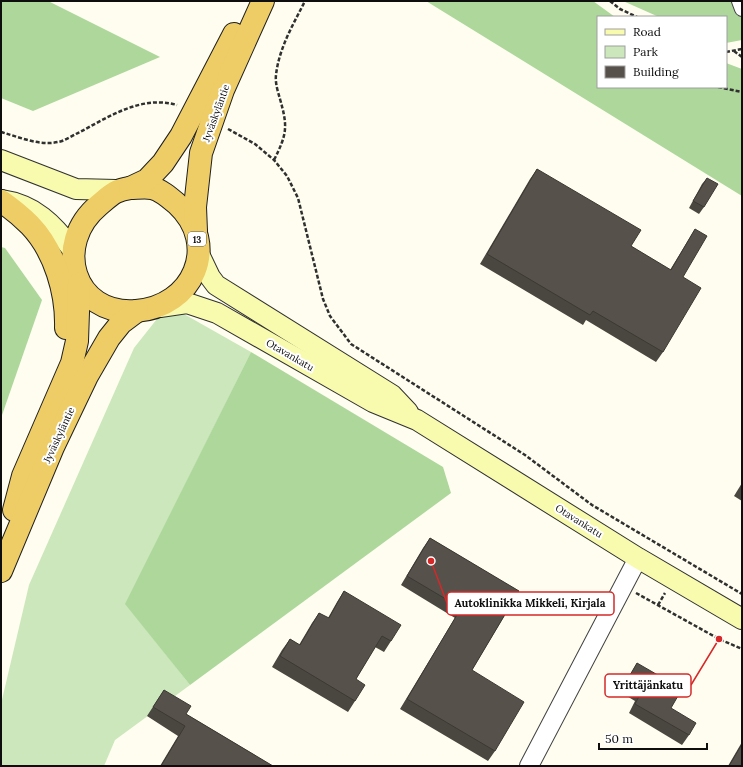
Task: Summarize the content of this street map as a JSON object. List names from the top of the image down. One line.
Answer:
{"streets":{"highway":["Jyväskyläntie","13"],"main road":["Otavankatu"]},"crossings":[["Jyväskyläntie","13"],["Jyväskyläntie","Otavankatu"],["13","Otavankatu"]],"places":["Autoklinikka Mikkeli, Kirjala","Yrittäjänkatu"],"legend":["Road","Park","Building"],"scale_bar":"50 m"}
